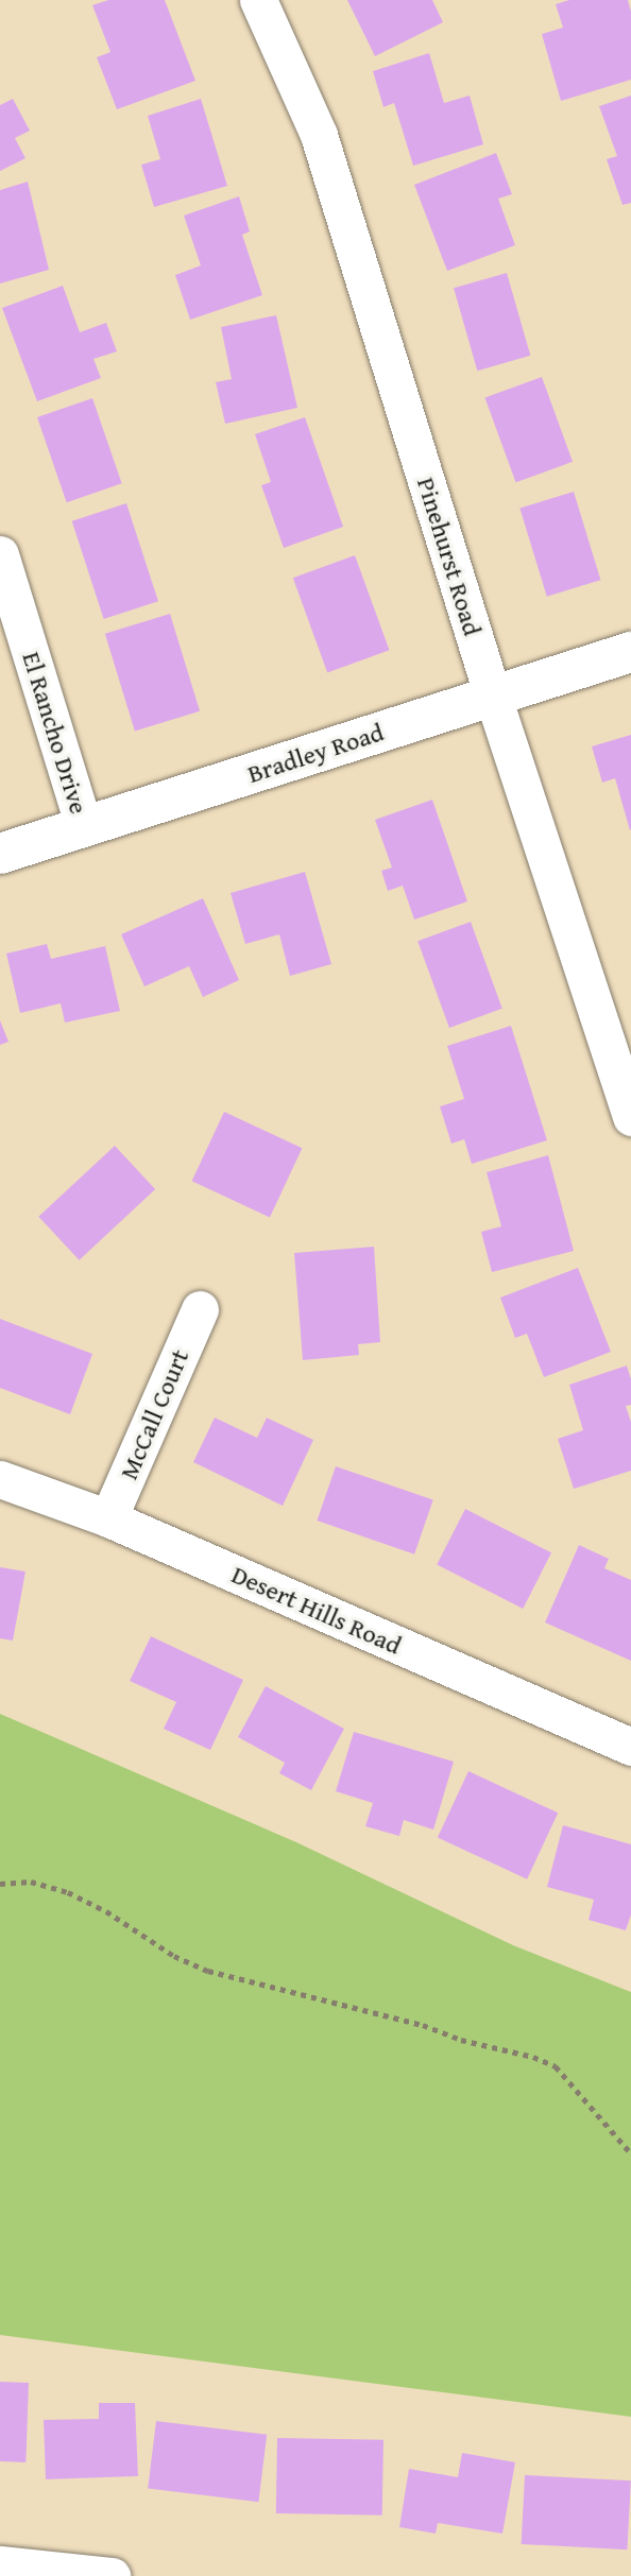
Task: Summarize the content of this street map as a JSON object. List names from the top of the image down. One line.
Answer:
{"streets":{"street":["Pinehurst Road","El Rancho Drive","Bradley Road","McCall Court","Desert Hills Road"]},"crossings":[["Pinehurst Road","Bradley Road"],["El Rancho Drive","Bradley Road"],["McCall Court","Desert Hills Road"]]}
